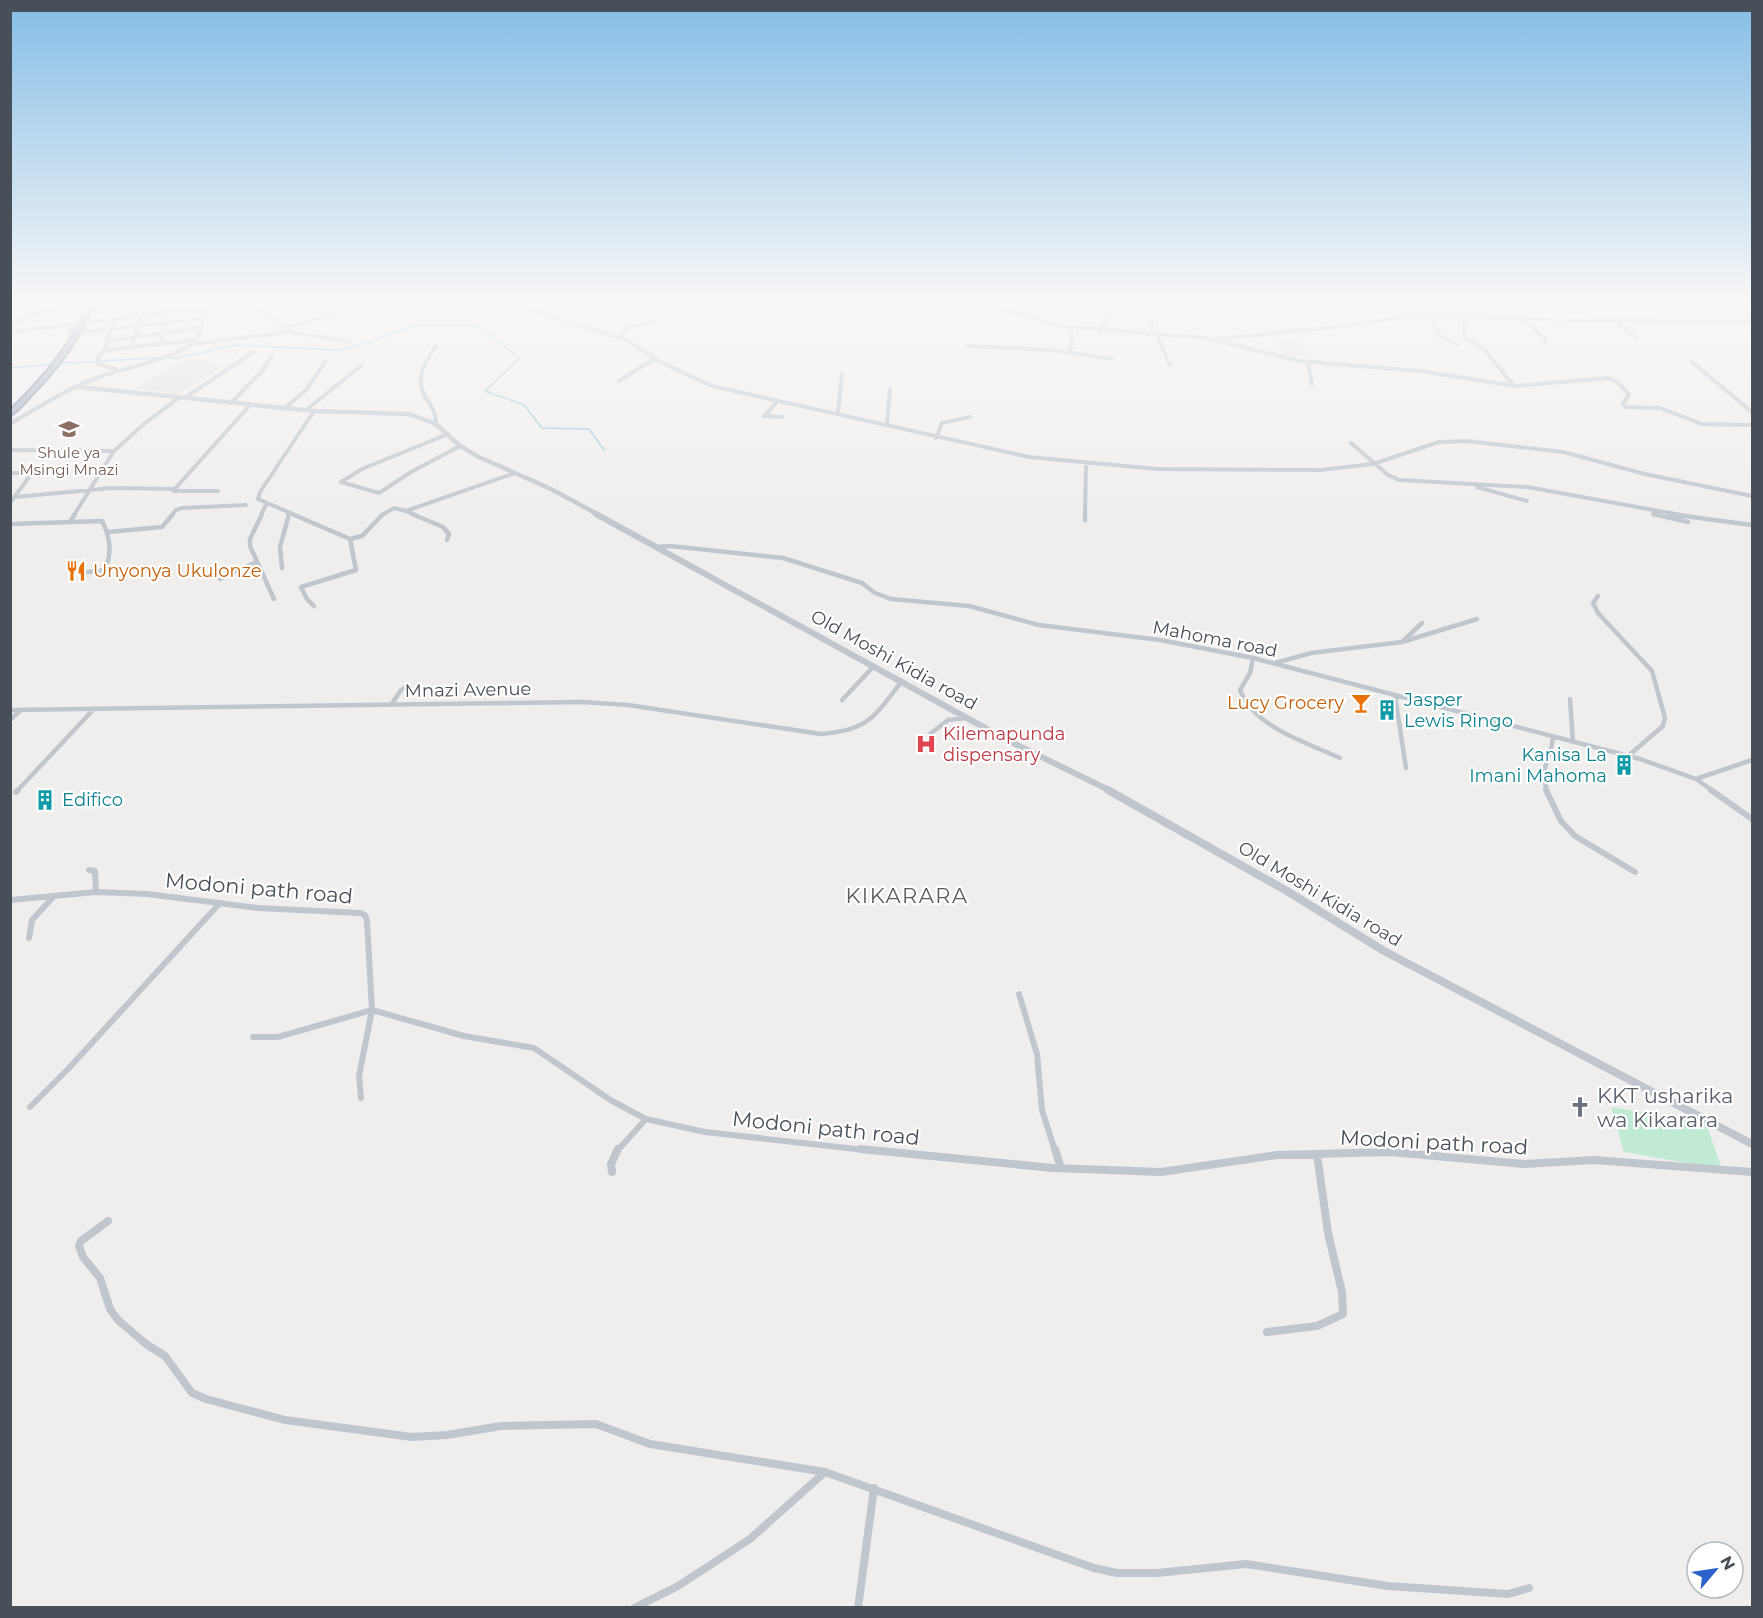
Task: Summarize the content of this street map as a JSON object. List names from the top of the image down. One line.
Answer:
{"streets":{"street":["Mahoma road","Old Moshi Kidia road","Mnazi Avenue","Modoni path road"]},"crossings":[["Mahoma road","Old Moshi Kidia road"],["Old Moshi Kidia road","Mnazi Avenue"]],"districts":["KIKARARA"],"places":{"school or university":["Shule ya Msingi Mnazi"],"restaurant":["Unyonya Ukulonze"],"bar":["Lucy Grocery"],"building":["Jasper Lewis Ringo","Kanisa La Imani Mahoma","Edifico"],"hospital":["Kilemapunda dispensary"],"church":["KKT usharika wa Kikarara"]},"north":"top right"}
